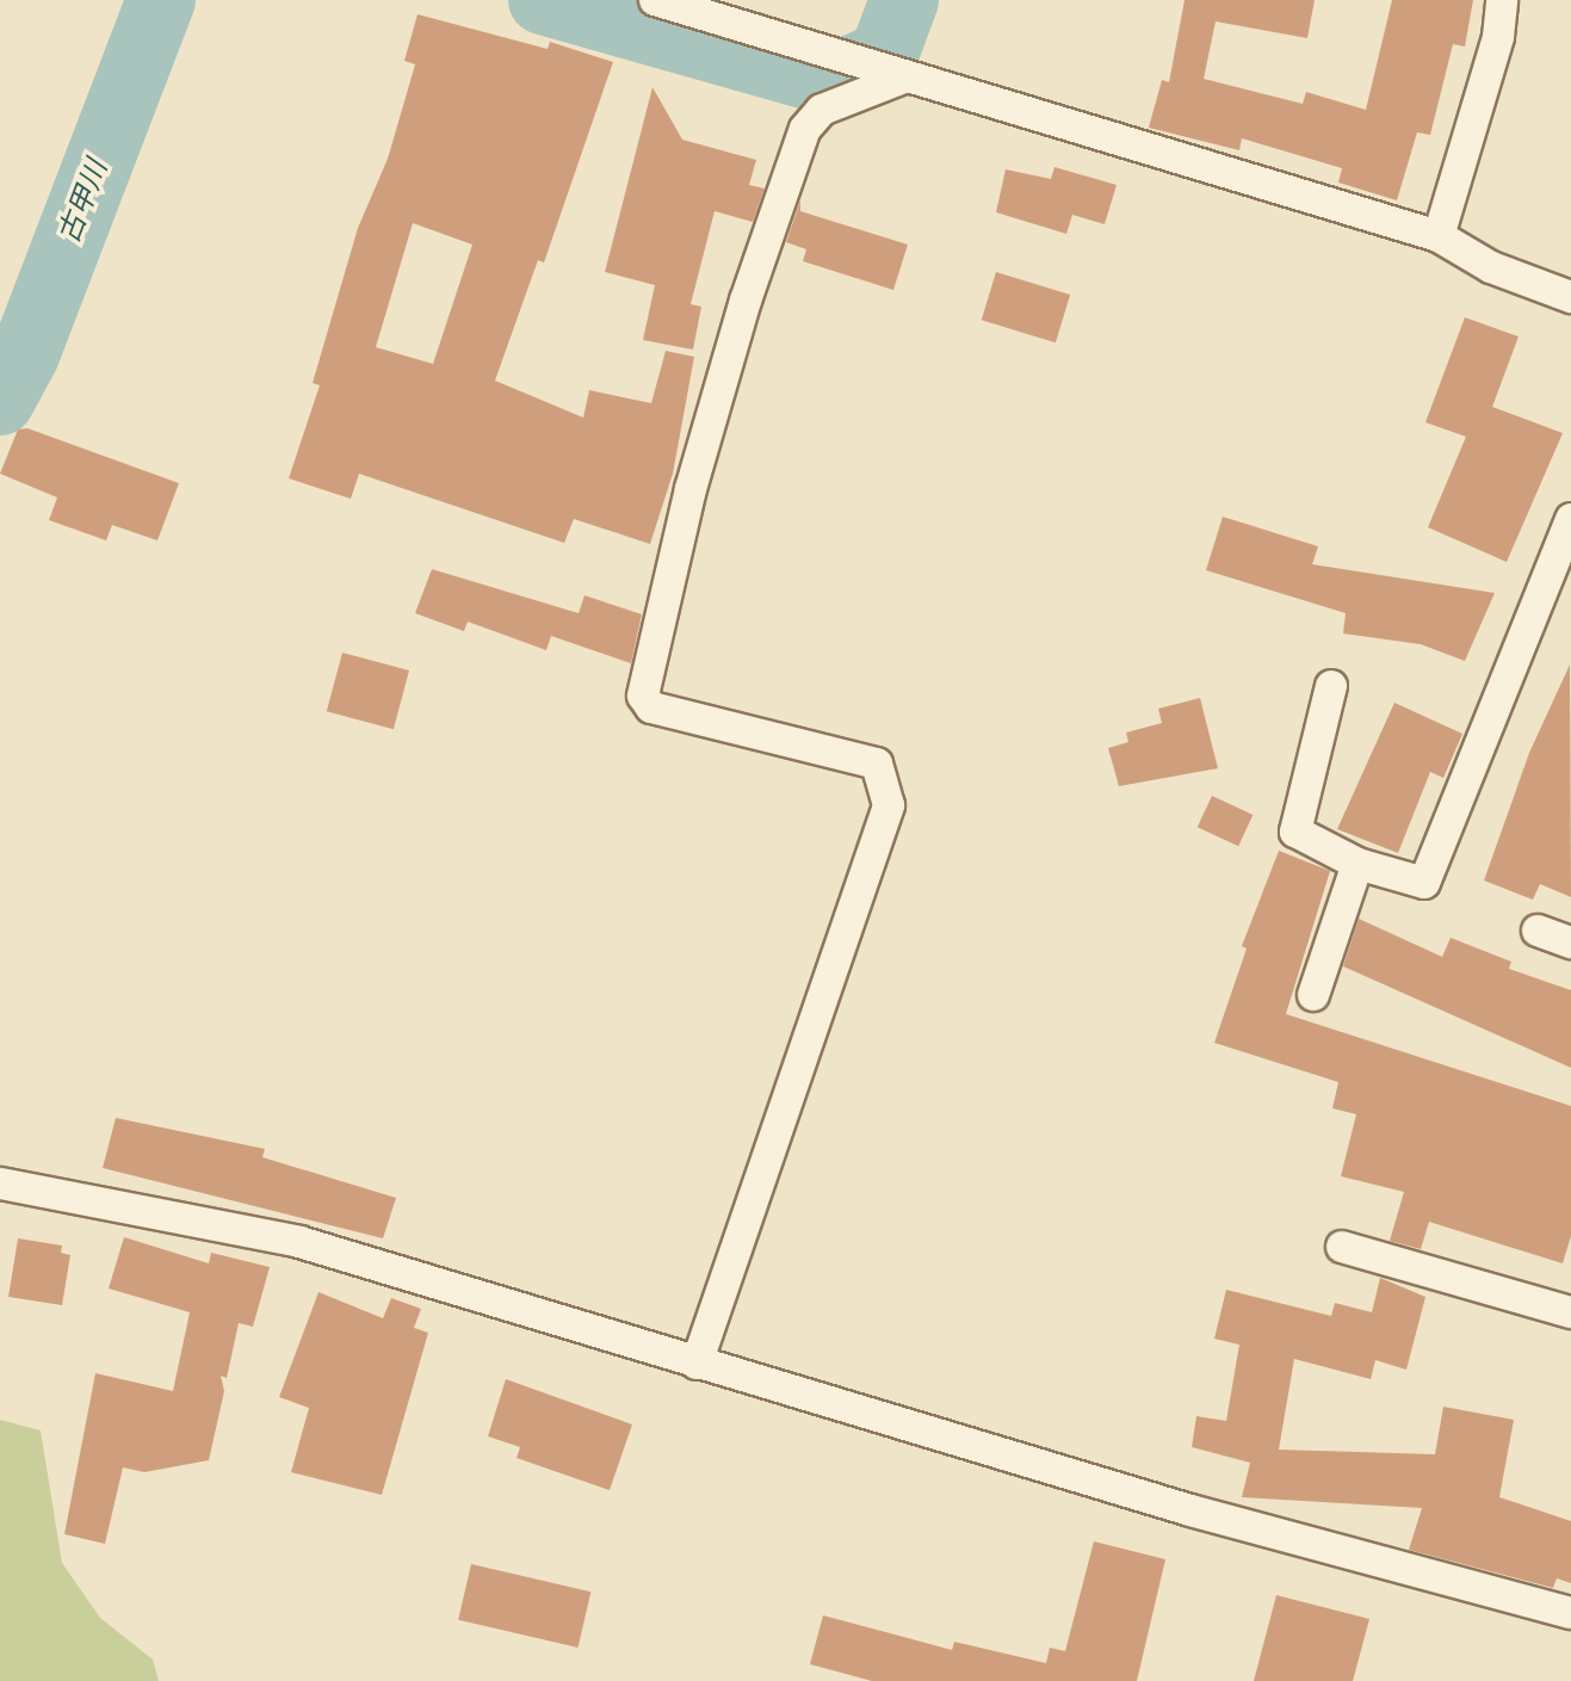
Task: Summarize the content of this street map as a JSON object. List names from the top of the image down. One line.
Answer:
{"water":["古甲川"]}
